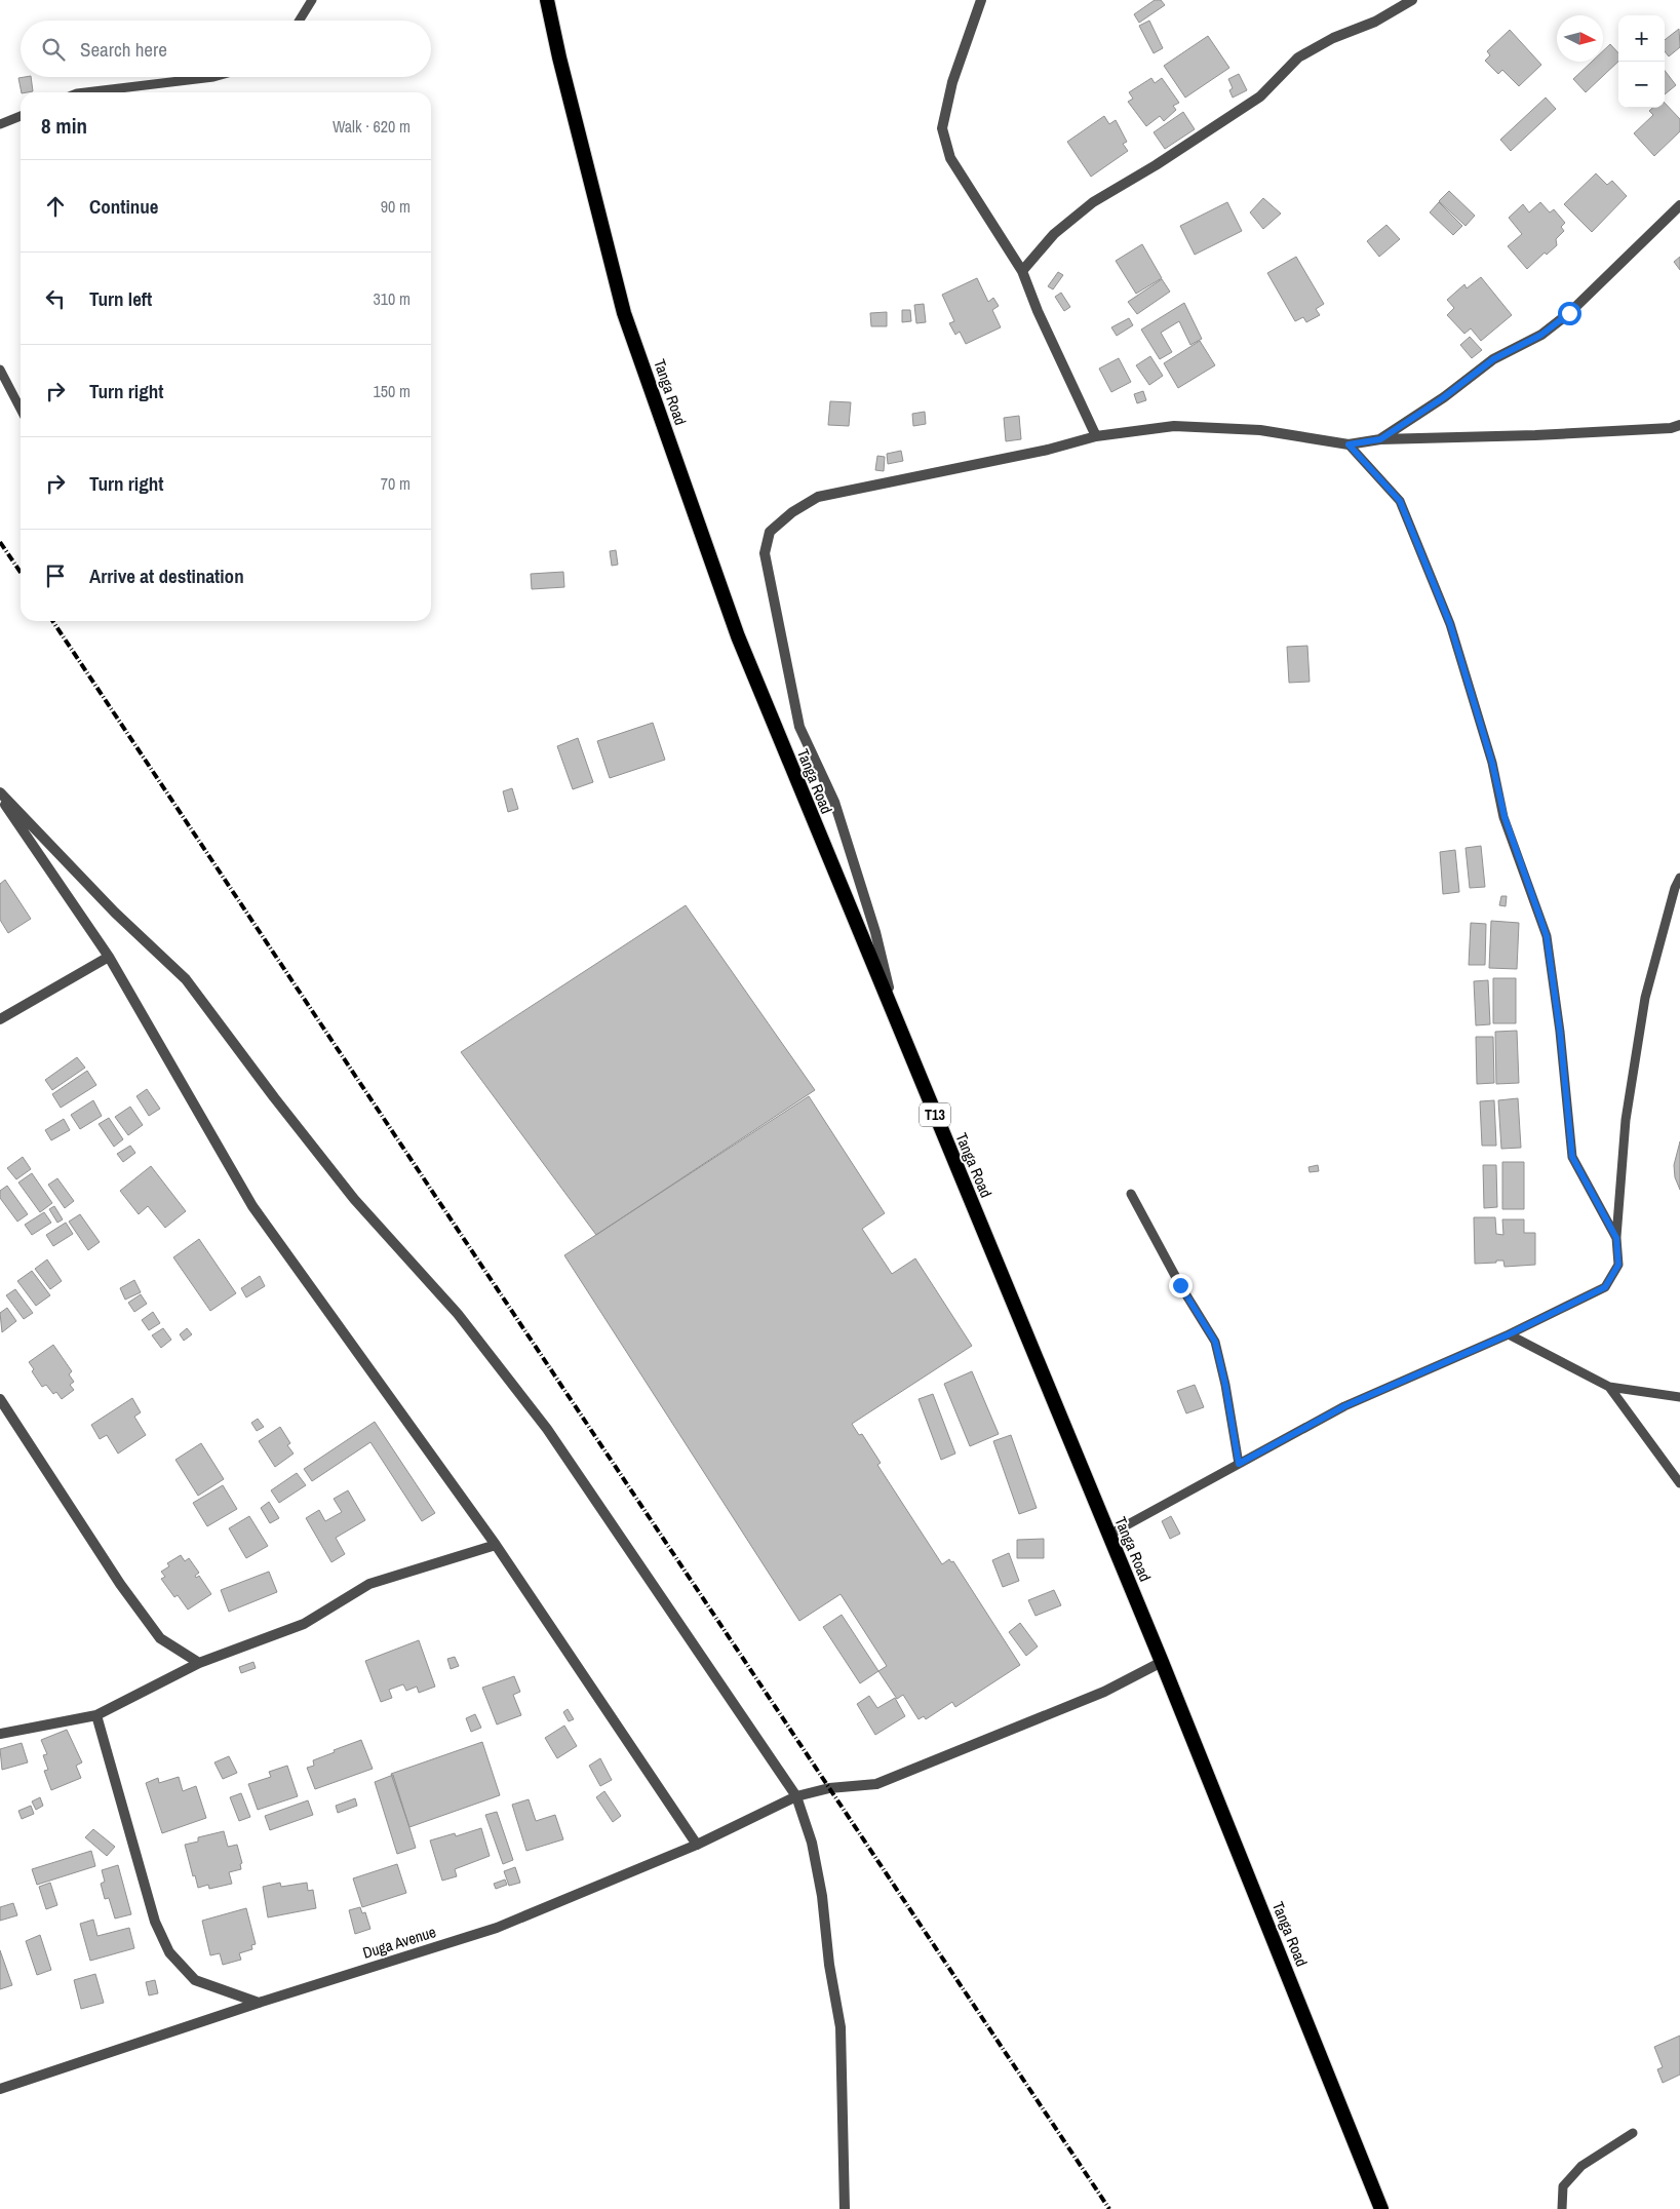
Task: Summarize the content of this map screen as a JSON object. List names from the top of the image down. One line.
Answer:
{"streets":{"highway":["Tanga Road","T13"],"street":["Duga Avenue"]},"crossings":[["Tanga Road","Duga Avenue"]],"north":"right","page":{"map_buttons":["+","−"],"search":"Search here","heading":["8 min","Walk · 620 m"],"list":[["Continue","90 m"],["Turn left","310 m"],["Turn right","150 m"],["Turn right","70 m"],"Arrive at destination"]}}
